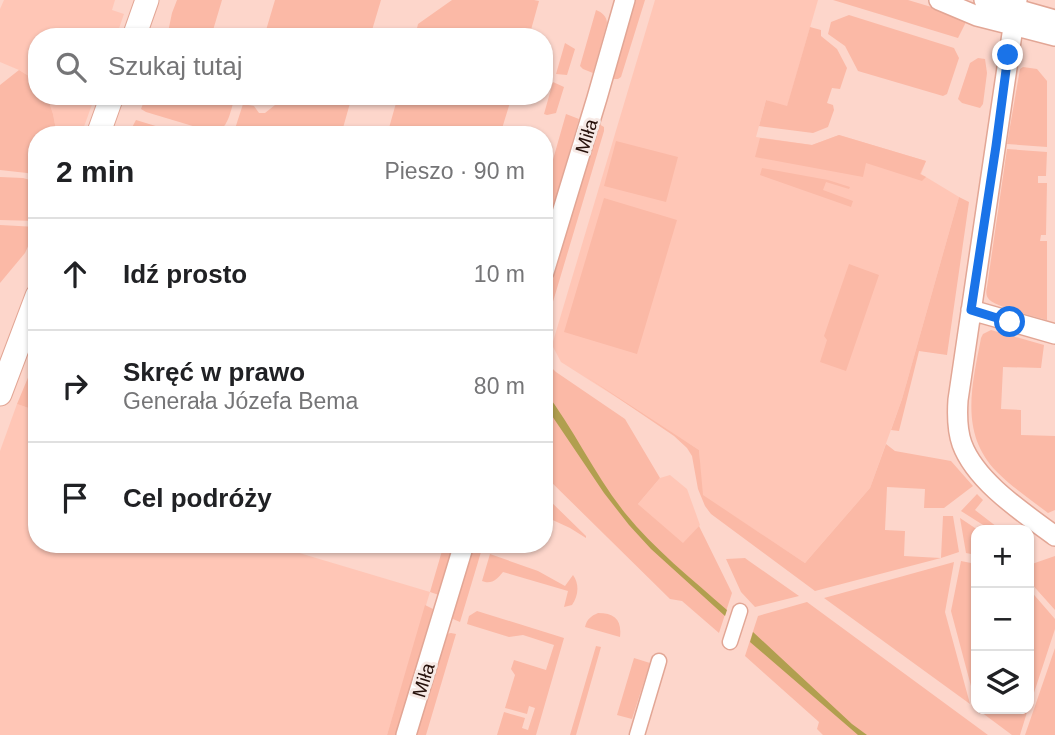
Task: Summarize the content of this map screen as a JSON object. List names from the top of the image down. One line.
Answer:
{"streets":{"street":["Miła"]},"page":{"search":"Szukaj tutaj","heading":["2 min","Pieszo · 90 m"],"list":[["Idź prosto","10 m"],["Skręć w prawo","Generała Józefa Bema","80 m"],"Cel podróży"],"map_buttons":["+","−"]}}
